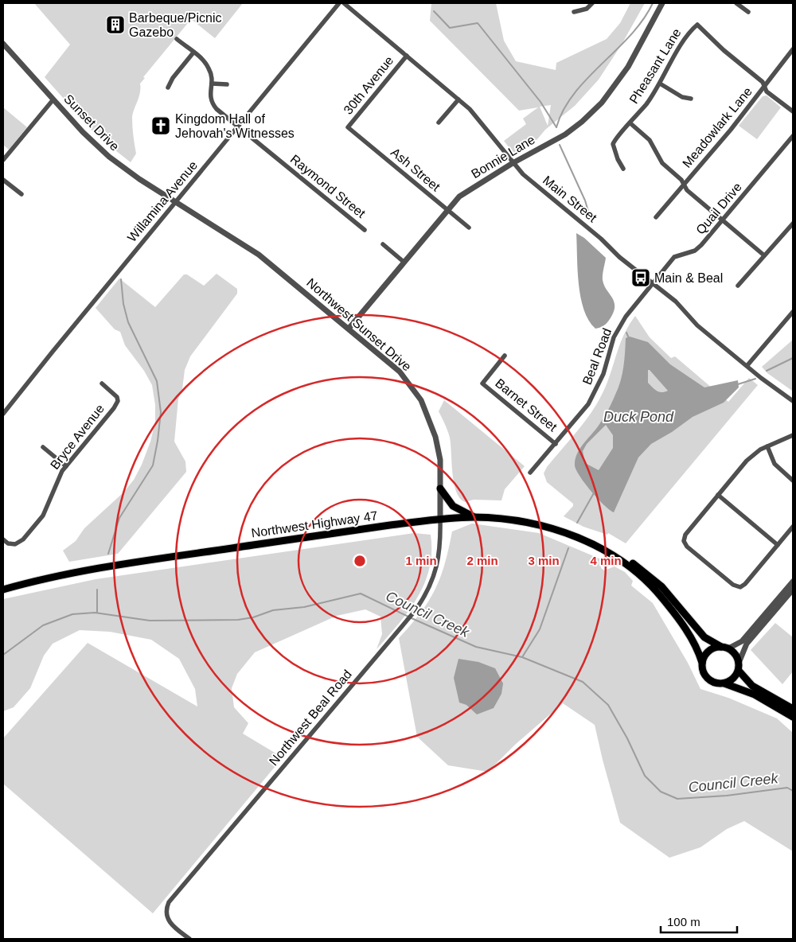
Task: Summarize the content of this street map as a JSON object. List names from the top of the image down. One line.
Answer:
{"streets":{"main road":["Northwest Highway 47"],"street":["Pheasant Lane","30th Avenue","Sunset Drive","Meadowlark Lane","Bonnie Lane","Ash Street","Raymond Street","Main Street","Willamina Avenue","Quail Drive","Northwest Sunset Drive","Beal Road","Barnet Street","Bryce Avenue","Northwest Beal Road"]},"crossings":[["Pheasant Lane","Meadowlark Lane"],["30th Avenue","Ash Street"],["30th Avenue","Main Street"],["Sunset Drive","Willamina Avenue"],["Sunset Drive","Northwest Sunset Drive"],["Bonnie Lane","Ash Street"],["Bonnie Lane","Main Street"],["Bonnie Lane","Northwest Sunset Drive"],["Raymond Street","Willamina Avenue"],["Main Street","Quail Drive"],["Main Street","Beal Road"],["Willamina Avenue","Northwest Sunset Drive"],["Quail Drive","Beal Road"],["Northwest Sunset Drive","Northwest Highway 47"],["Northwest Sunset Drive","Northwest Beal Road"],["Beal Road","Barnet Street"],["Northwest Highway 47","Northwest Beal Road"]],"water":["Duck Pond","Council Creek"],"places":{"building":["Barbeque/Picnic Gazebo"],"church":["Kingdom Hall of Jehovah's Witnesses"],"bus stop":["Main & Beal"]},"scale_bar":"100 m","rings":["1 min","2 min","3 min","4 min"]}
